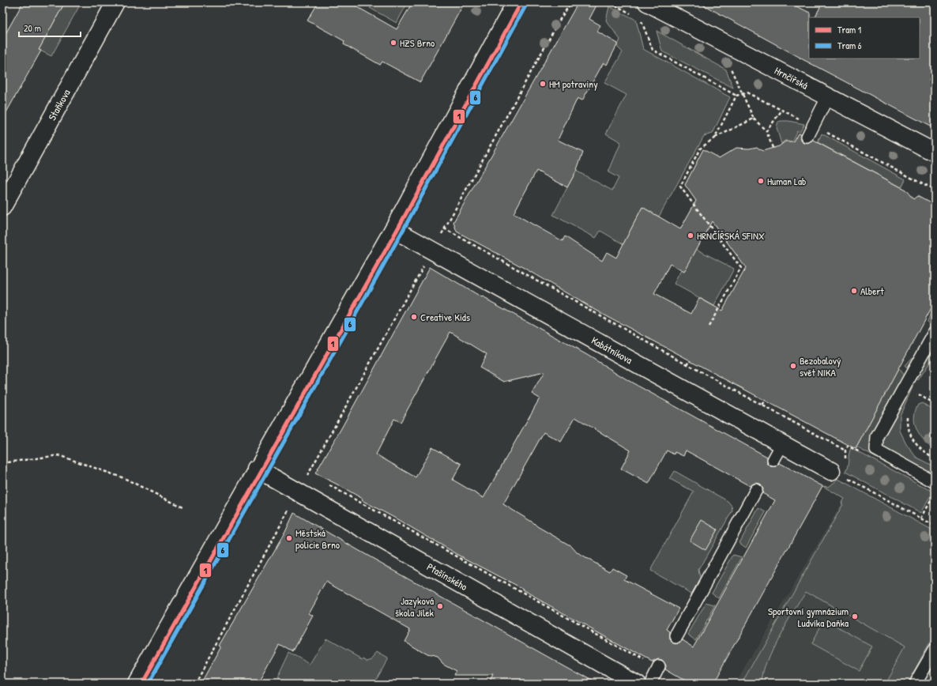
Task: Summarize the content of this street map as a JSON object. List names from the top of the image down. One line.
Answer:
{"streets":{"street":["Hrnčířská","Staňkova","Kabátníkova","Ptašínského"]},"places":["HZS Brno","HM potraviny","Human Lab","HRNČÍŘSKÁ SFINX","Albert","Creative Kids","Bezobalový svět NIKA","Městská policie Brno","Jazyková škola Jílek","Sportovní gymnázium Ludvíka Daňka"],"lines":["tram line 1","tram line 6"],"legend":["Tram 1","Tram 6"],"scale_bar":"20 m"}
